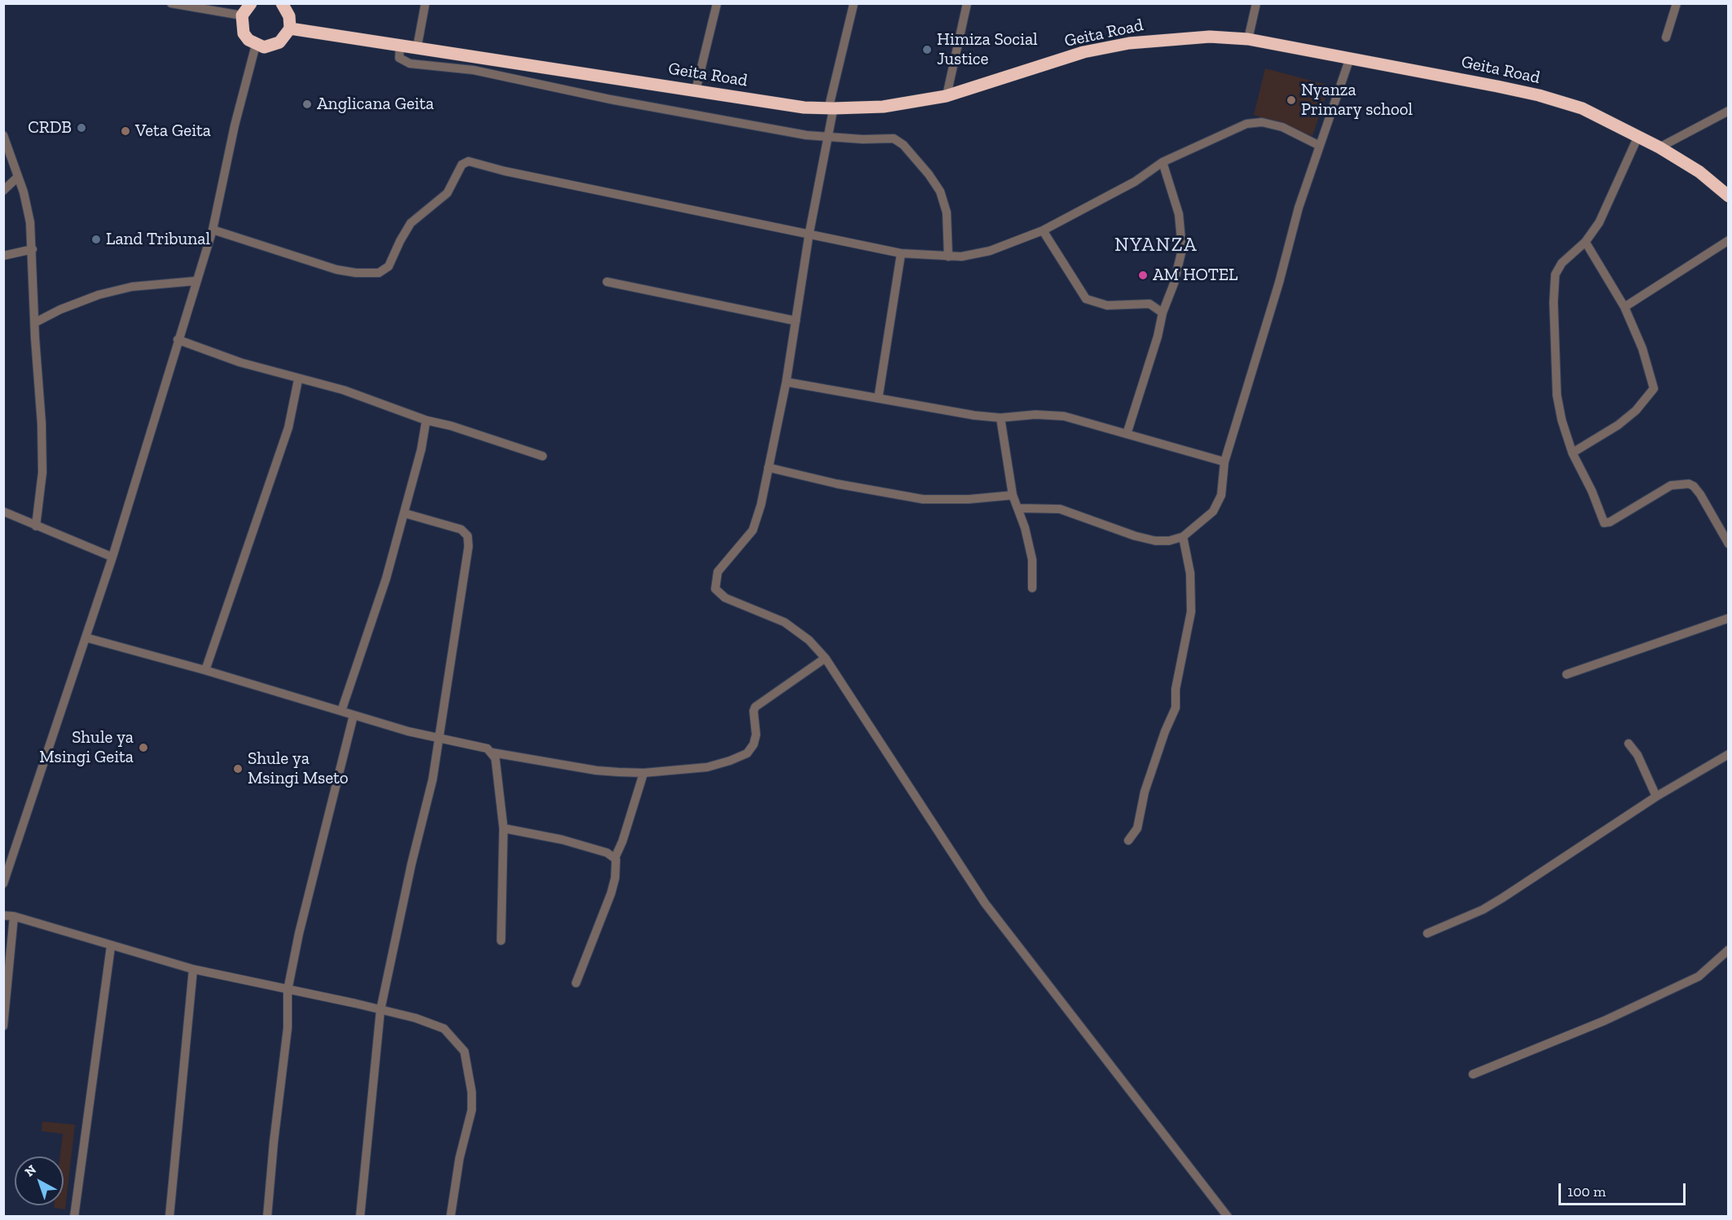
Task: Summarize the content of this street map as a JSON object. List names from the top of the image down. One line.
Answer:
{"streets":{"highway":["Geita Road"]},"districts":["NYANZA"],"places":["Himiza Social Justice","Nyanza Primary school","Anglicana Geita","CRDB","Veta Geita","Land Tribunal","AM HOTEL","Shule ya Msingi Geita","Shule ya Msingi Mseto"],"scale_bar":"100 m","north":"top left"}
